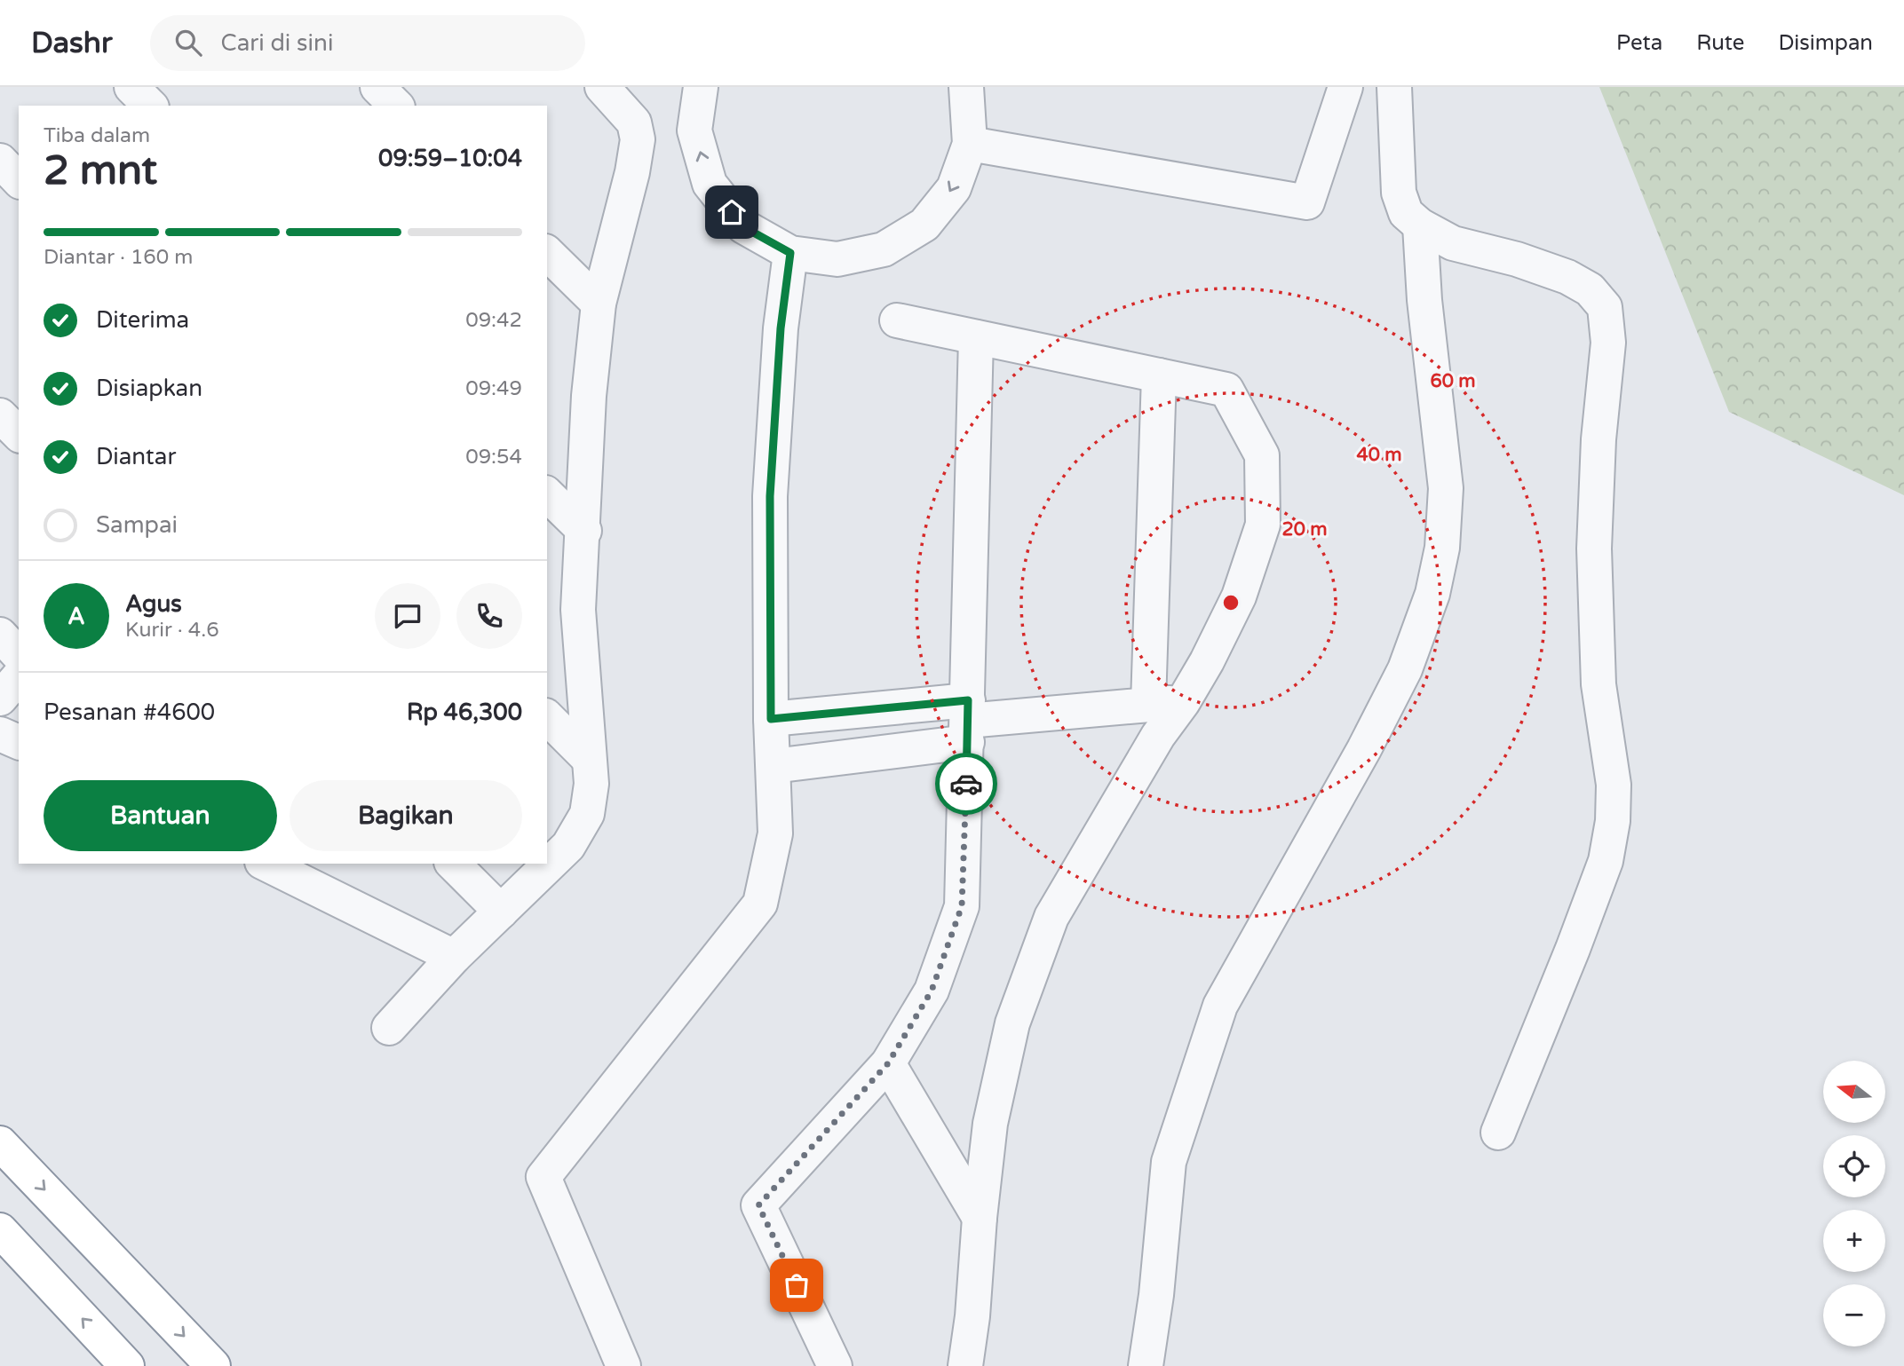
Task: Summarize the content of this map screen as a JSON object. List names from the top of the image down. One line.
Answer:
{"north":"left","page":{"header":"Dashr","search":"Cari di sini","nav":["Peta","Rute","Disimpan"],"heading":["2 mnt","Tiba dalam","09:59–10:04"],"panel":["Agus","Kurir · 4.6","Pesanan #4600","Rp 46,300"],"bar":"Diantar · 160 m","list":[["Diterima","09:42"],["Disiapkan","09:49"],["Diantar","09:54"],"Sampai"],"round":"A","buttons":["Bantuan","Bagikan"],"map_buttons":["+","−"]},"rings":["60 m","40 m","20 m"]}
